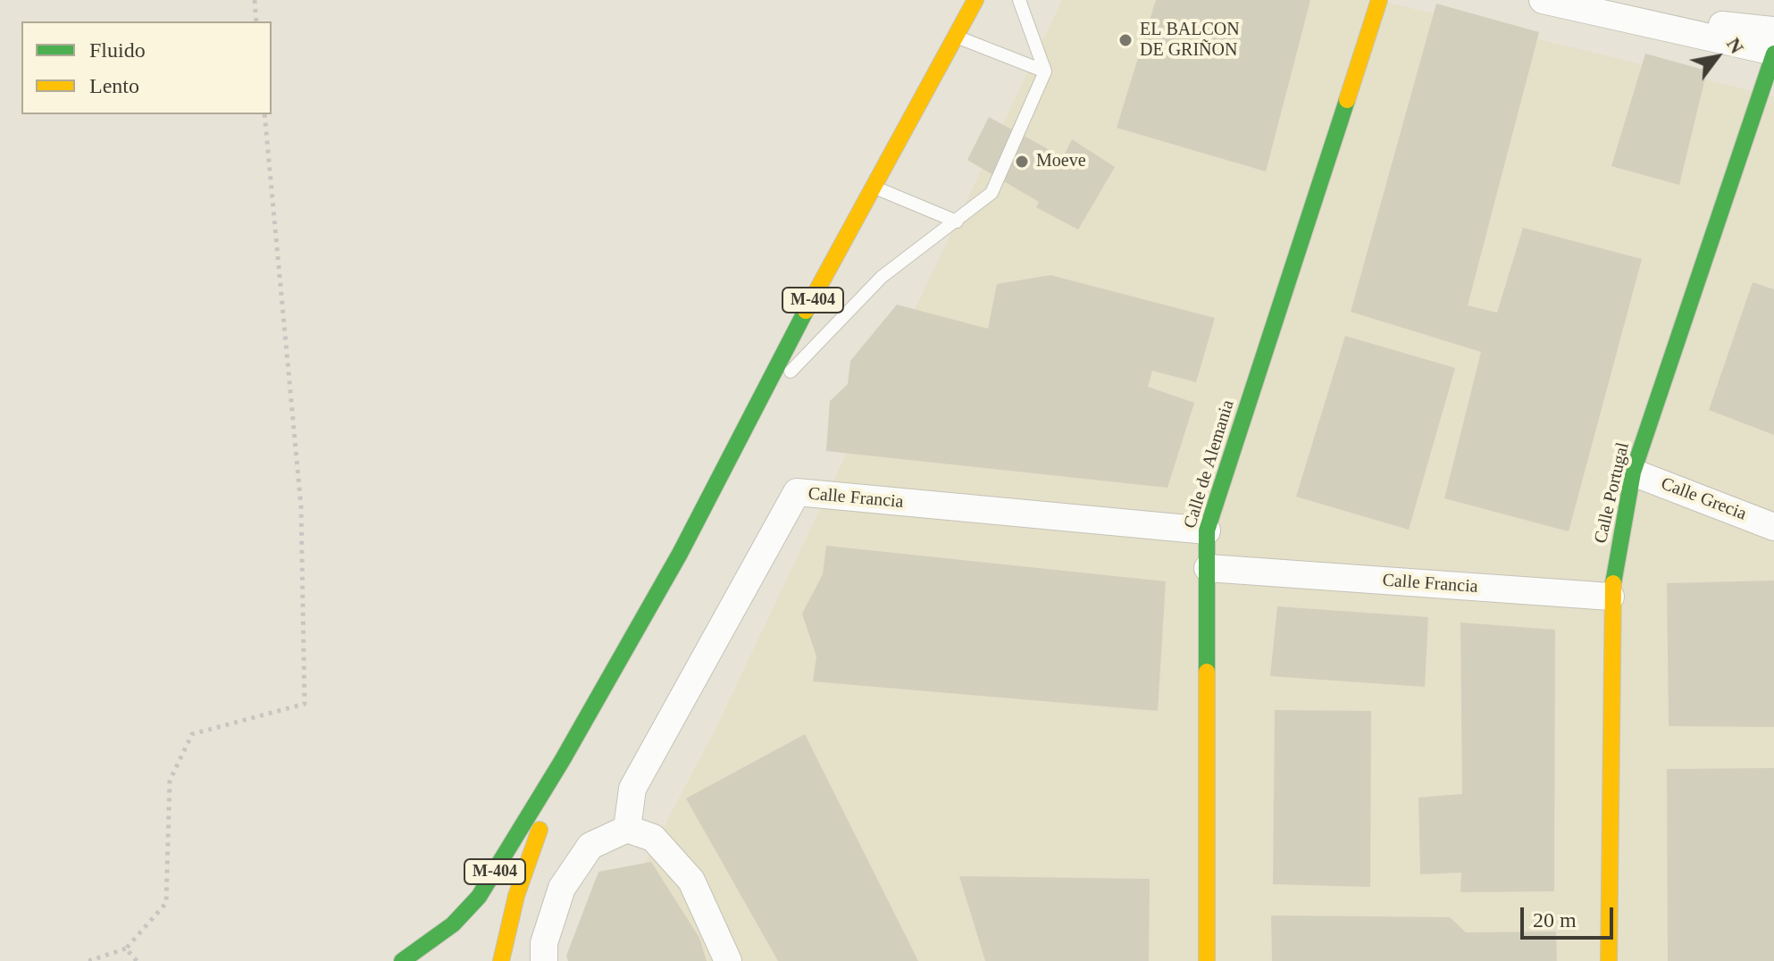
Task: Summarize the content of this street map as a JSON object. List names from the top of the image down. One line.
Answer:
{"streets":{"street":["M-404","Calle de Alemania","Calle Portugal","Calle Francia","Calle Grecia"]},"crossings":[["Calle de Alemania","Calle Francia"],["Calle Portugal","Calle Francia"],["Calle Portugal","Calle Grecia"]],"places":["EL BALCON DE GRIÑON","Moeve"],"legend":["Fluido","Lento"],"scale_bar":"20 m","north":"top right"}
